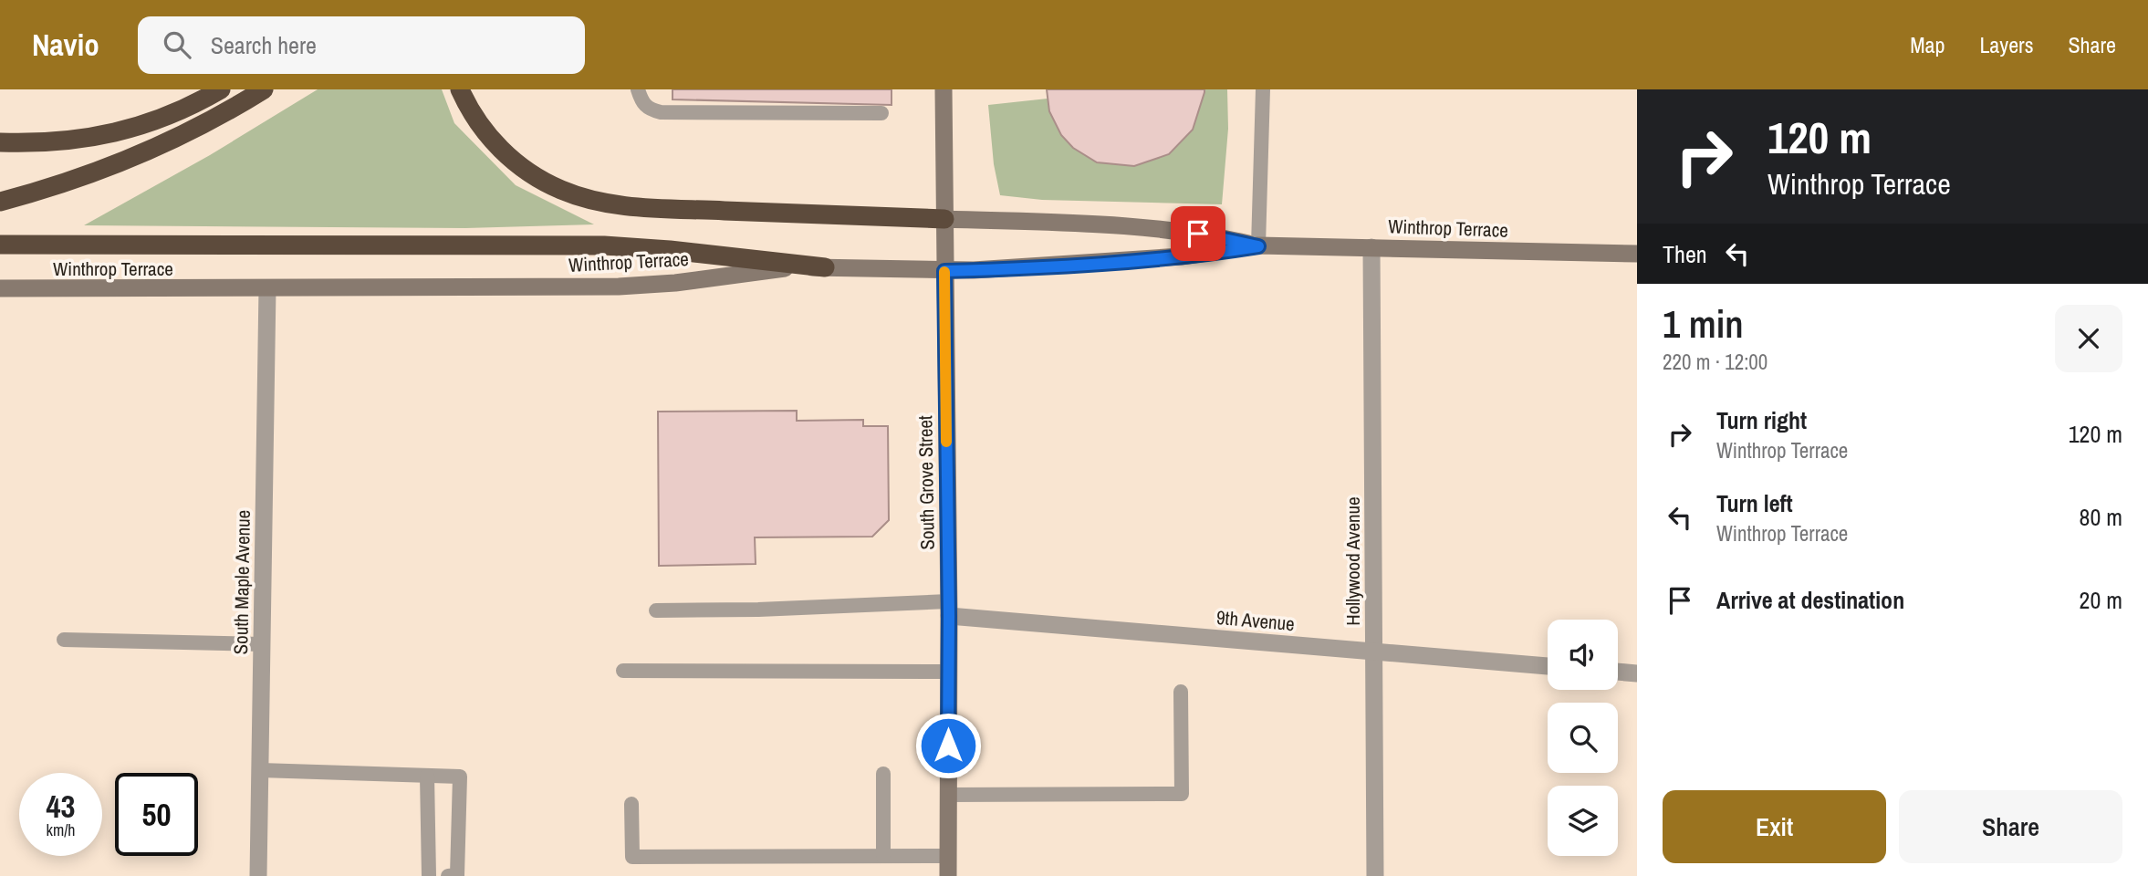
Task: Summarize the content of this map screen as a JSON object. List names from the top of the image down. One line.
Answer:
{"streets":{"main road":["Winthrop Terrace","South Grove Street"],"street":["Hollywood Avenue","South Maple Avenue","9th Avenue"]},"crossings":[["Winthrop Terrace","South Grove Street"],["Winthrop Terrace","Hollywood Avenue"],["Winthrop Terrace","South Maple Avenue"],["South Grove Street","9th Avenue"],["Hollywood Avenue","9th Avenue"]],"page":{"header":"Navio","search":"Search here","nav":["Map","Layers","Share"],"turn":["120 m","Winthrop Terrace"],"then":"Then","heading":["1 min","220 m · 12:00"],"list":[{"name":"Turn right","note":"Winthrop Terrace","value":"120 m"},{"name":"Turn left","note":"Winthrop Terrace","value":"80 m"},{"name":"Arrive at destination","value":"20 m"}],"speed":"43 km/h","limit":"50","buttons":["Exit","Share"]}}
